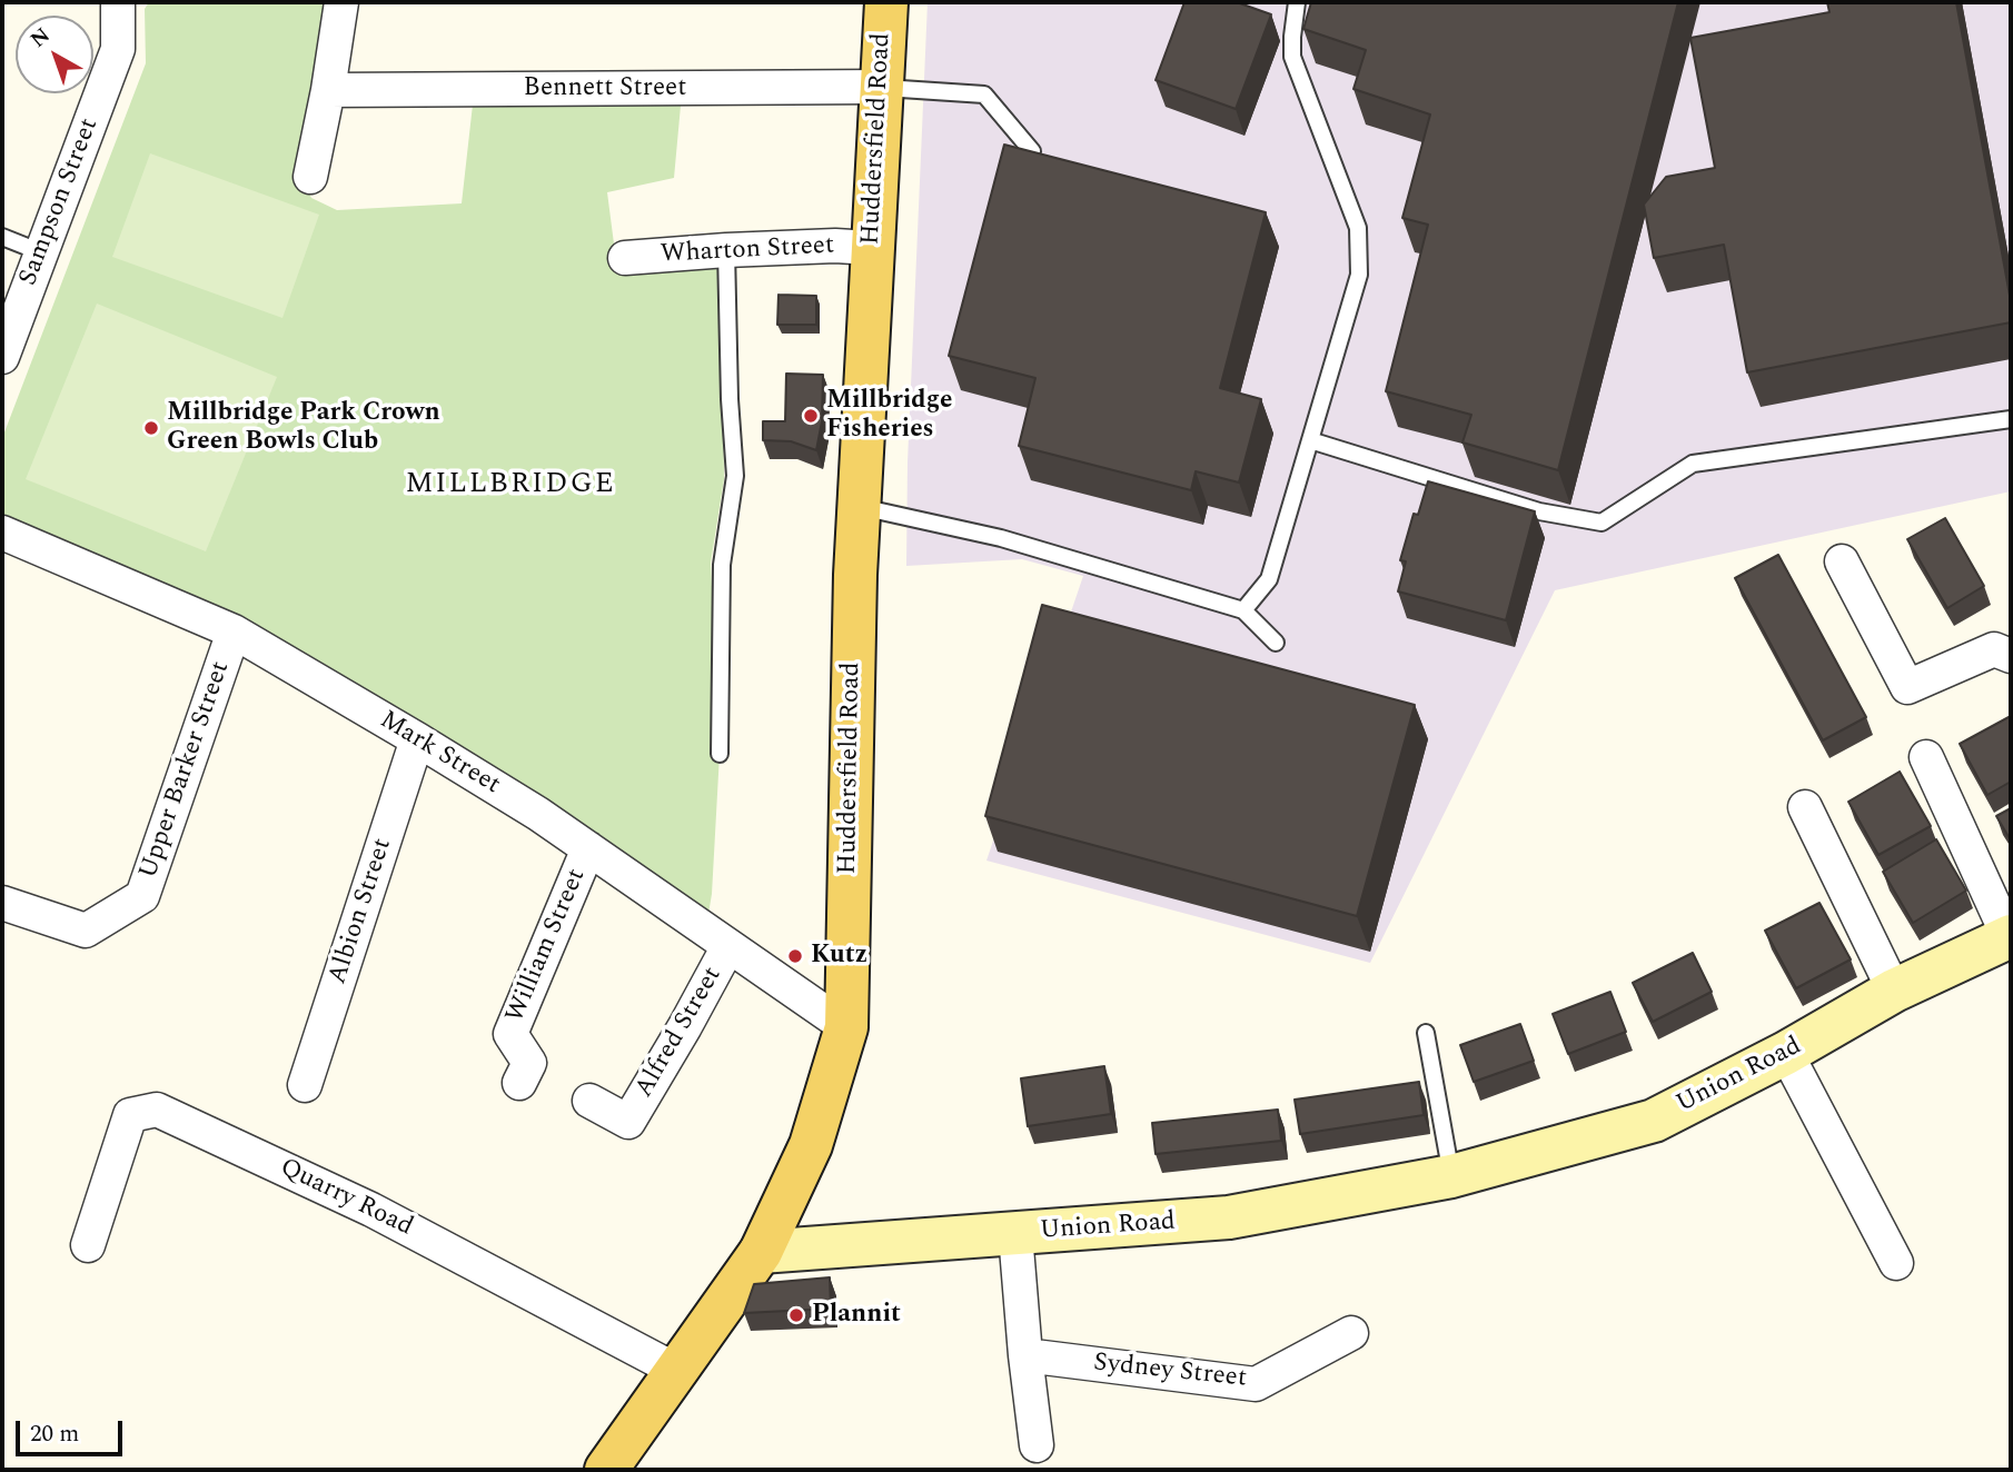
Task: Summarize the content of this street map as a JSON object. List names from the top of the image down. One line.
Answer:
{"streets":{"main road":["Huddersfield Road"],"street":["Bennett Street","Sampson Street","Wharton Street","Mark Street","Upper Barker Street","Albion Street","William Street","Alfred Street","Union Road","Quarry Road","Sydney Street"]},"crossings":[["Bennett Street","Huddersfield Road"],["Huddersfield Road","Wharton Street"],["Huddersfield Road","Mark Street"],["Huddersfield Road","Union Road"],["Huddersfield Road","Quarry Road"],["Mark Street","Upper Barker Street"],["Mark Street","Albion Street"],["Mark Street","William Street"],["Mark Street","Alfred Street"]],"districts":["MILLBRIDGE"],"places":["Millbridge Fisheries","Millbridge Park Crown Green Bowls Club","Kutz","Plannit"],"scale_bar":"20 m","north":"top left"}
